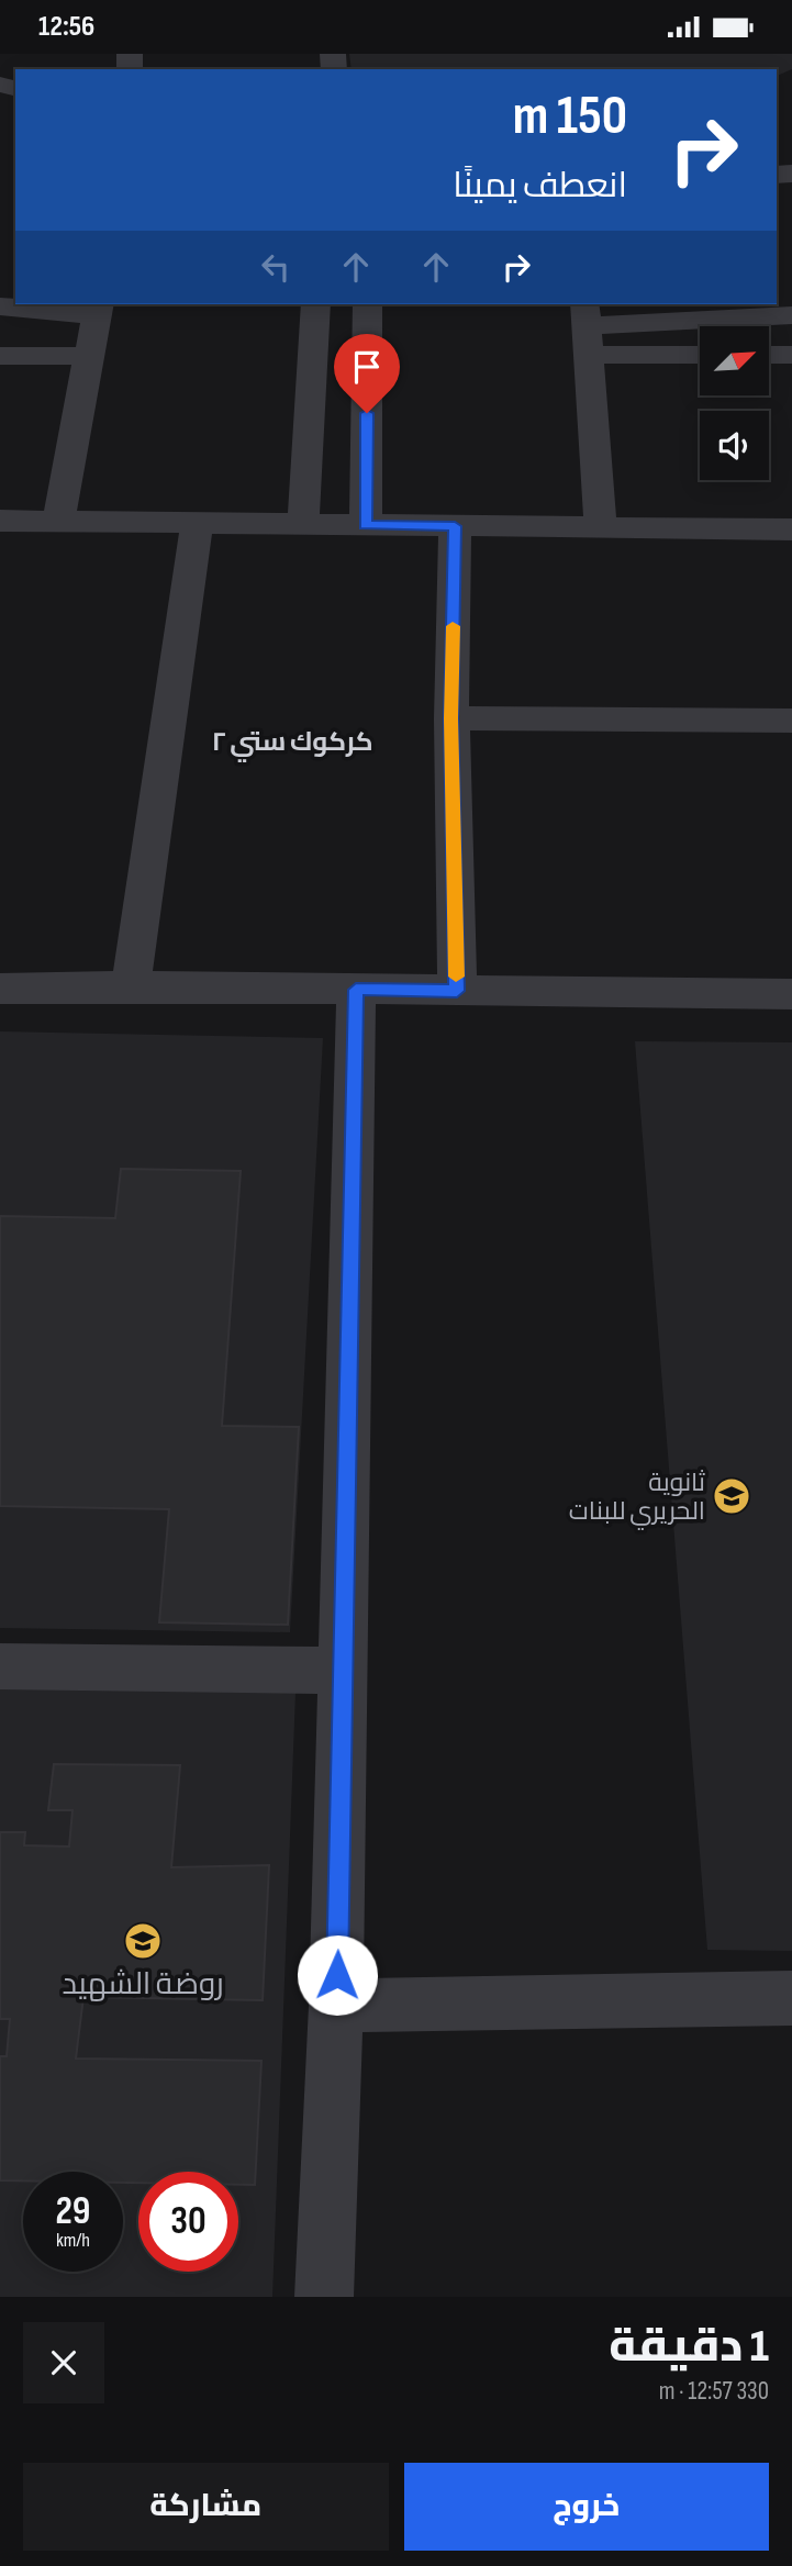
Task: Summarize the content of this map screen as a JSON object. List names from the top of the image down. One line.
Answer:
{"districts":["كركوك ستي ٢"],"places":{"school or university":["ثانوية الحريري للبنات","روضة الشهيد"]},"north":"top right","page":{"status":"12:56","turn":["150 m","انعطف يمينًا"],"speed":"29 km/h","limit":"30","heading":["1 دقيقة","330 m · 12:57"],"buttons":["خروج","مشاركة"]}}
